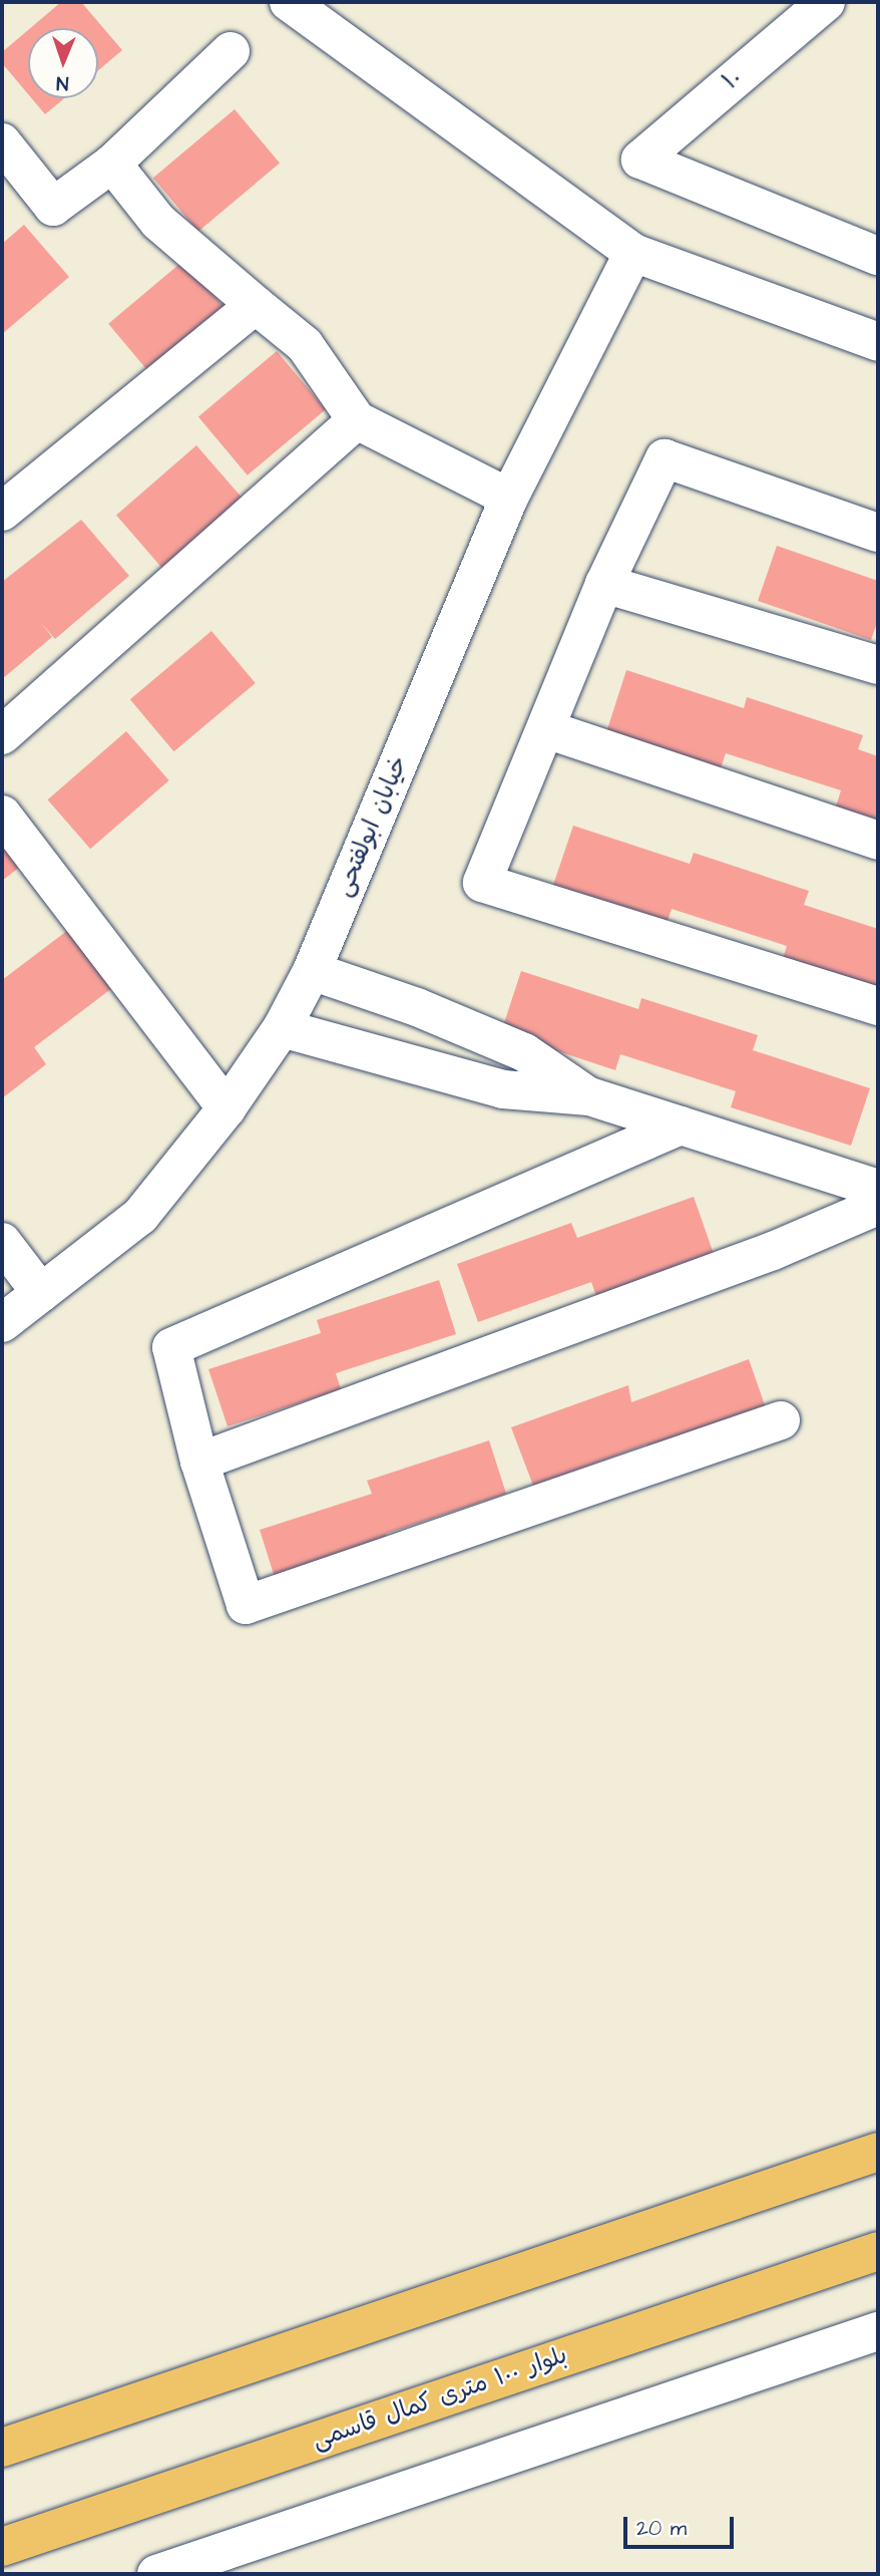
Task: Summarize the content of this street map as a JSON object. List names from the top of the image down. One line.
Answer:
{"streets":{"main road":["بلوار ۱۰۰ متری کمال قاسمی"],"street":["۱۰","خیابان ابولفتحی"]},"scale_bar":"20 m","north":"bottom"}
